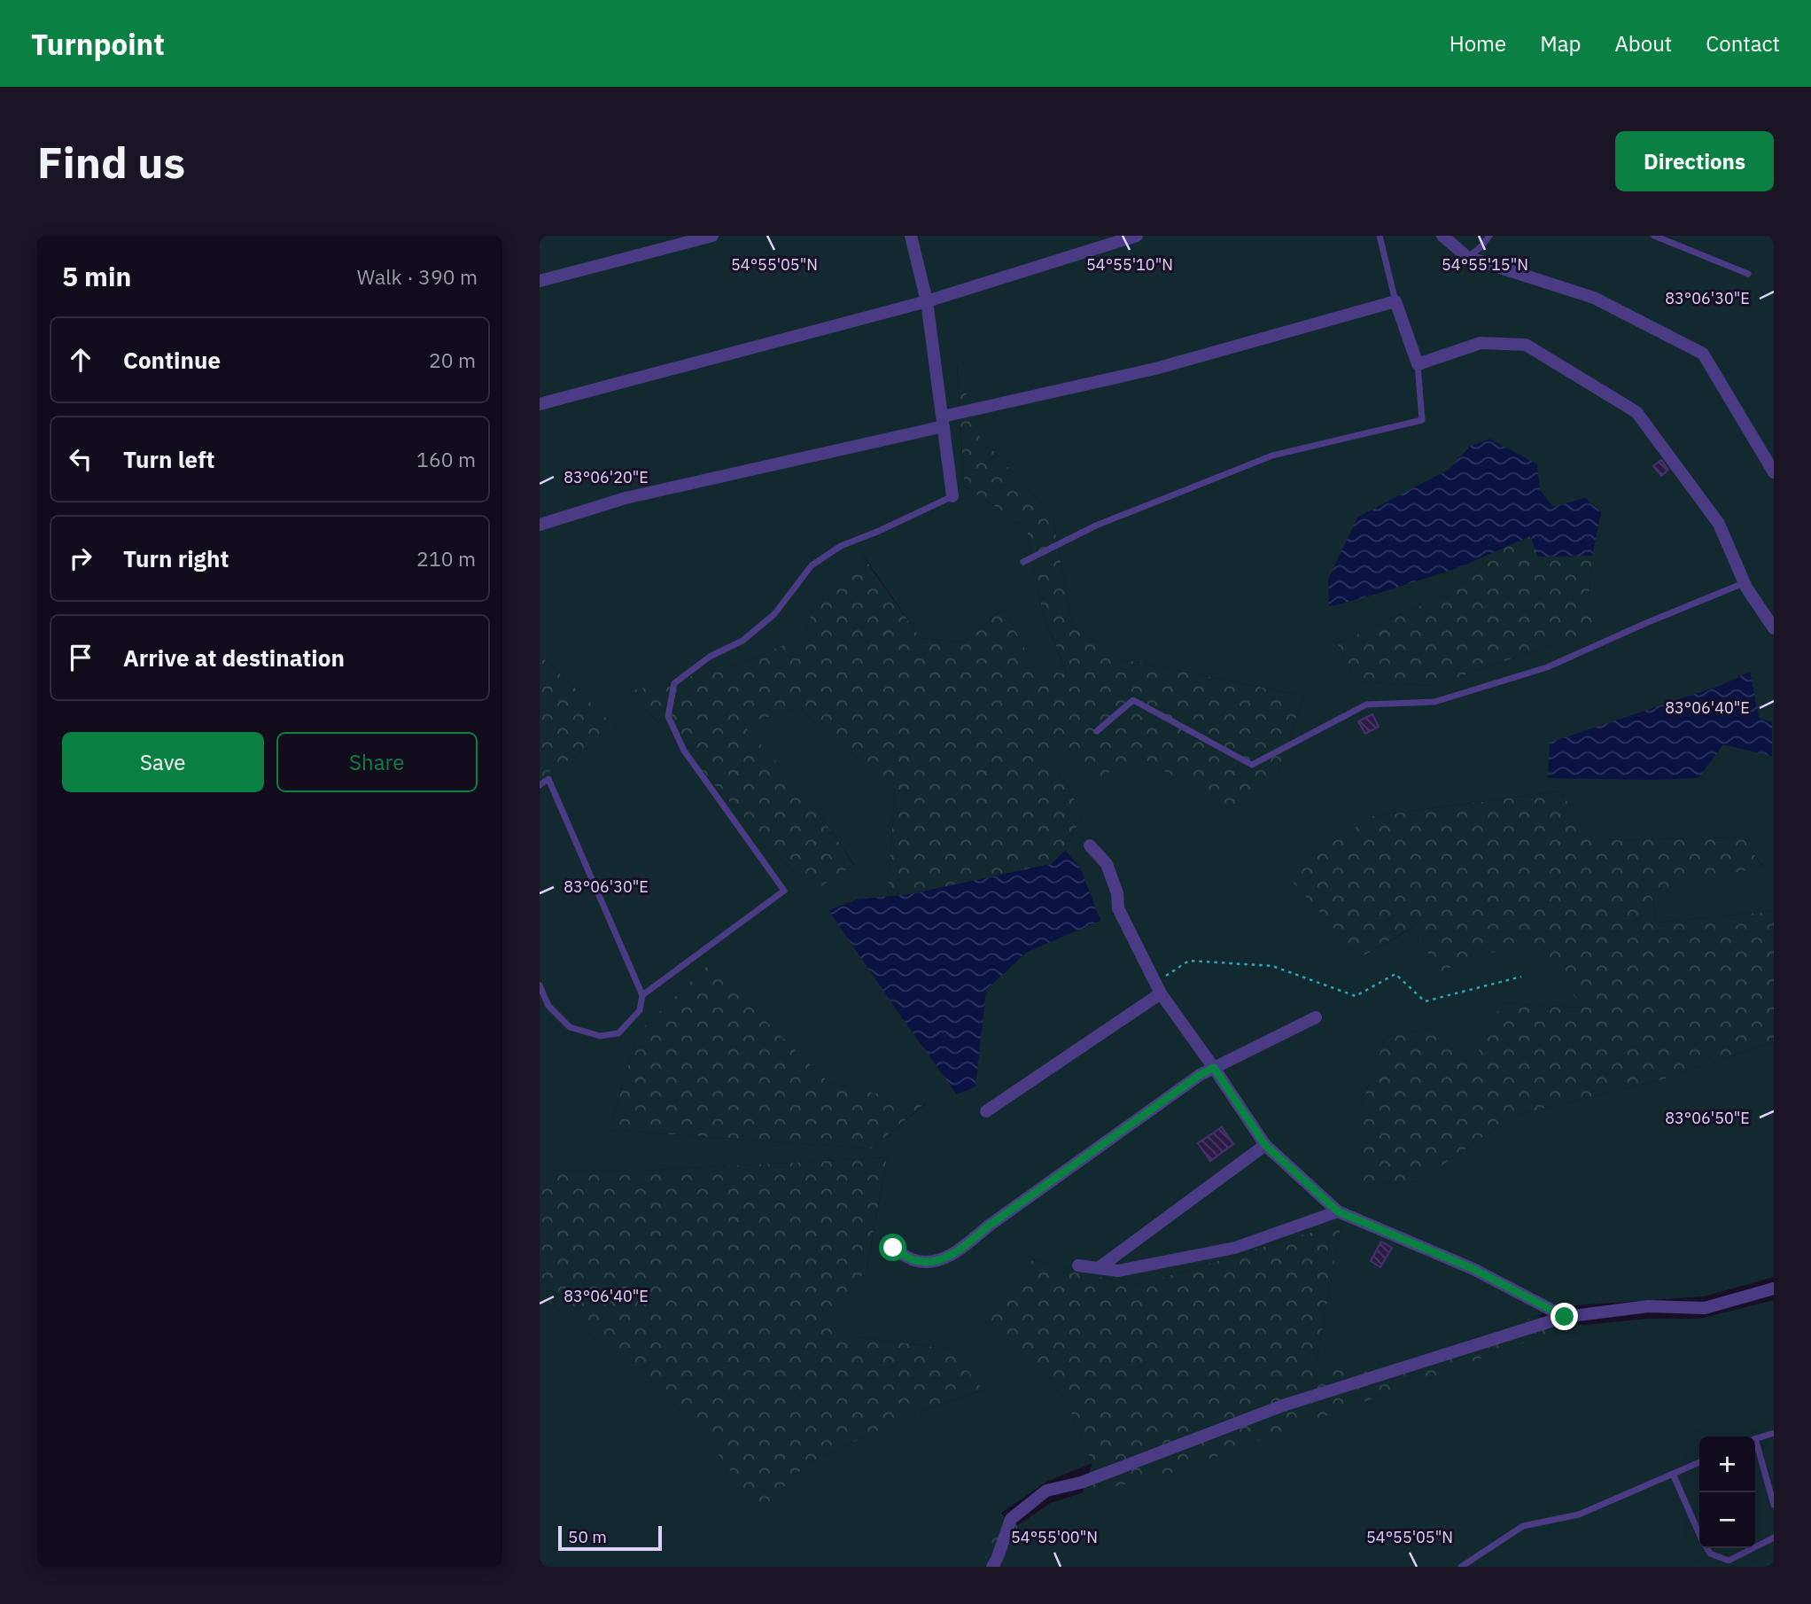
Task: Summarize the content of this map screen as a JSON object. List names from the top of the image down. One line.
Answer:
{"scale_bar":"50 m","page":{"header":"Turnpoint","nav":["Home","Map","About","Contact"],"buttons":["Directions",["Save","Share"]],"title":"Find us","heading":["5 min","Walk · 390 m"],"list":[["Continue","20 m"],["Turn left","160 m"],["Turn right","210 m"],"Arrive at destination"],"map_buttons":["+","−"],"scale":"50 m"},"coordinates":["54°55'05\"N","54°55'10\"N","54°55'15\"N","83°06'30\"E","83°06'20\"E","83°06'40\"E","83°06'50\"E","54°55'00\"N"]}
